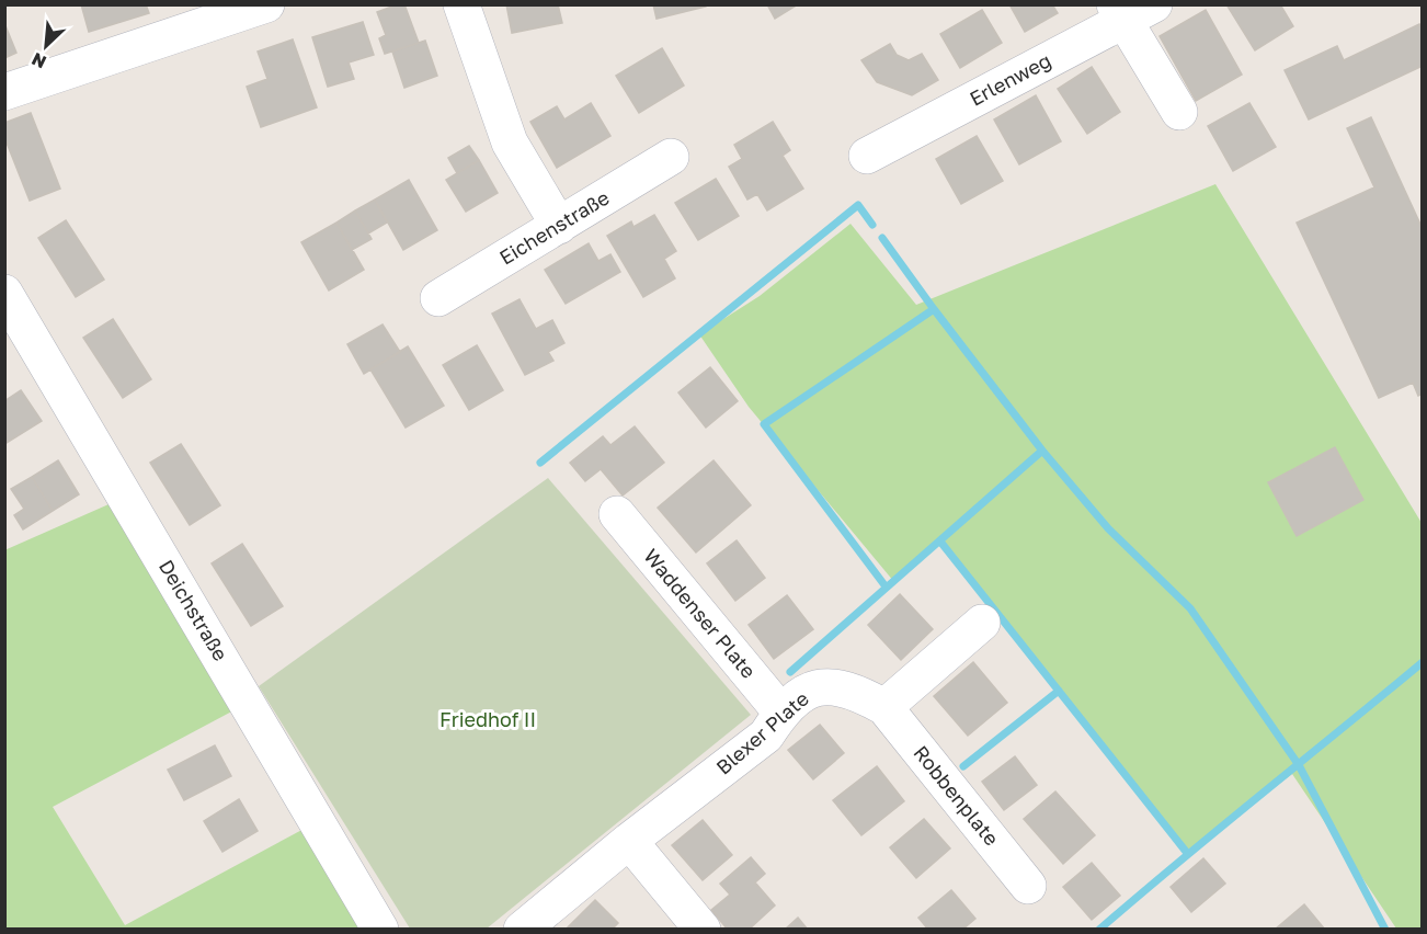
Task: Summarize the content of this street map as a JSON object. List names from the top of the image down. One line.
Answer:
{"streets":{"street":["Erlenweg","Eichenstraße","Deichstraße","Waddenser Plate","Blexer Plate","Robbenplate"]},"crossings":[["Waddenser Plate","Blexer Plate"],["Blexer Plate","Robbenplate"]],"parks":["Friedhof II"],"north":"bottom left"}
